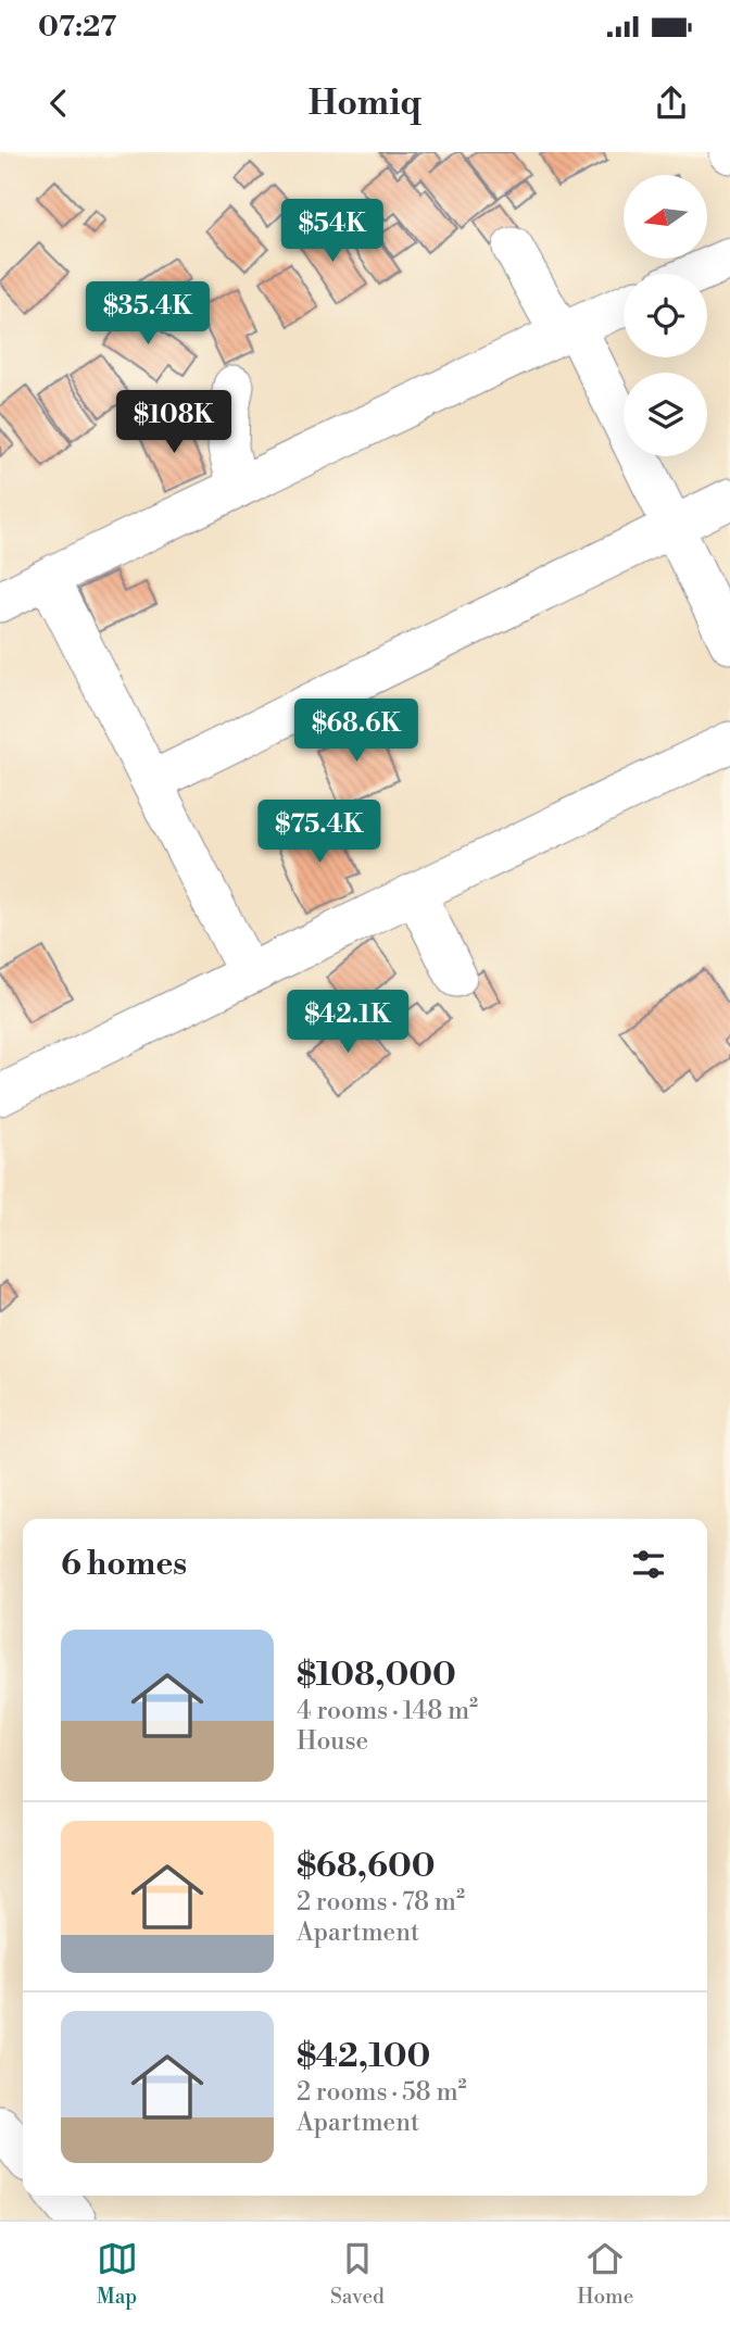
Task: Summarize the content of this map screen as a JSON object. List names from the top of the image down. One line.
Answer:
{"north":"left","page":{"status":"07:27","header":"Homiq","price":["$54K","$35.4K","$108K","$68.6K","$75.4K","$42.1K"],"heading":"6 homes","list":[{"name":"$108,000","note":"4 rooms · 148 m² · House"},{"name":"$68,600","note":"2 rooms · 78 m² · Apartment"},{"name":"$42,100","note":"2 rooms · 58 m² · Apartment"}],"tabs":["Map","Saved","Home"]}}
